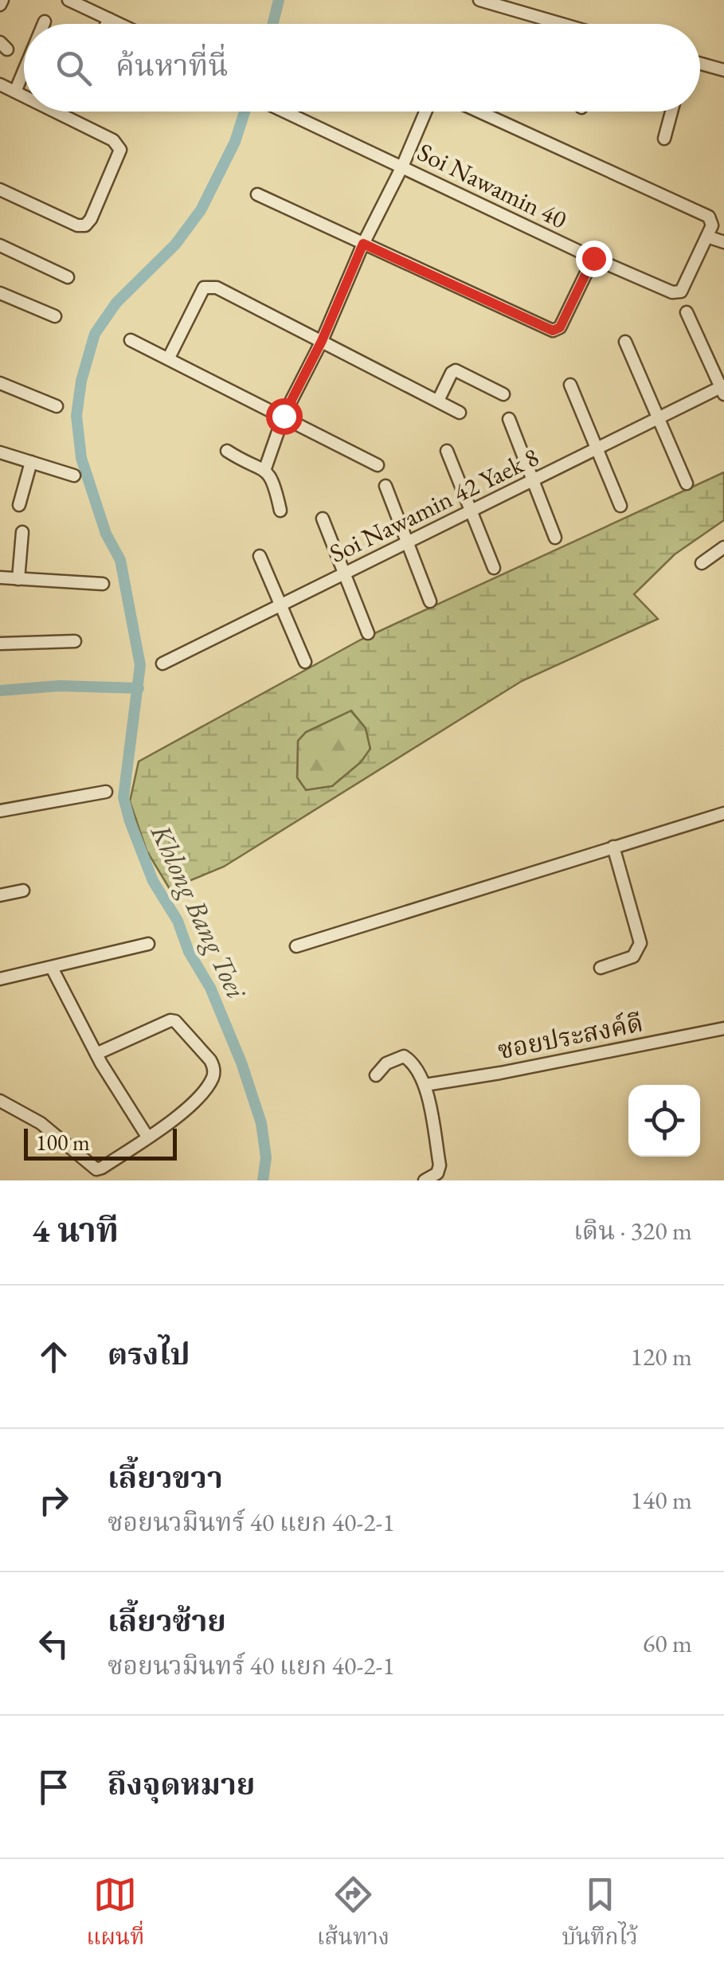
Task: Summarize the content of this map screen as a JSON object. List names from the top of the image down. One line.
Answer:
{"streets":{"street":["Soi Nawamin 40","Soi Nawamin 42 Yaek 8","ซอยประสงค์ดี"]},"water":["Khlong Bang Toei"],"scale_bar":"100 m","page":{"search":"ค้นหาที่นี่","scale":"100 m","heading":["4 นาที","เดิน · 320 m"],"list":[["ตรงไป","120 m"],["เลี้ยวขวา","ซอยนวมินทร์ 40 แยก 40-2-1","140 m"],["เลี้ยวซ้าย","ซอยนวมินทร์ 40 แยก 40-2-1","60 m"],"ถึงจุดหมาย"],"nav":["แผนที่","เส้นทาง","บันทึกไว้"]}}
